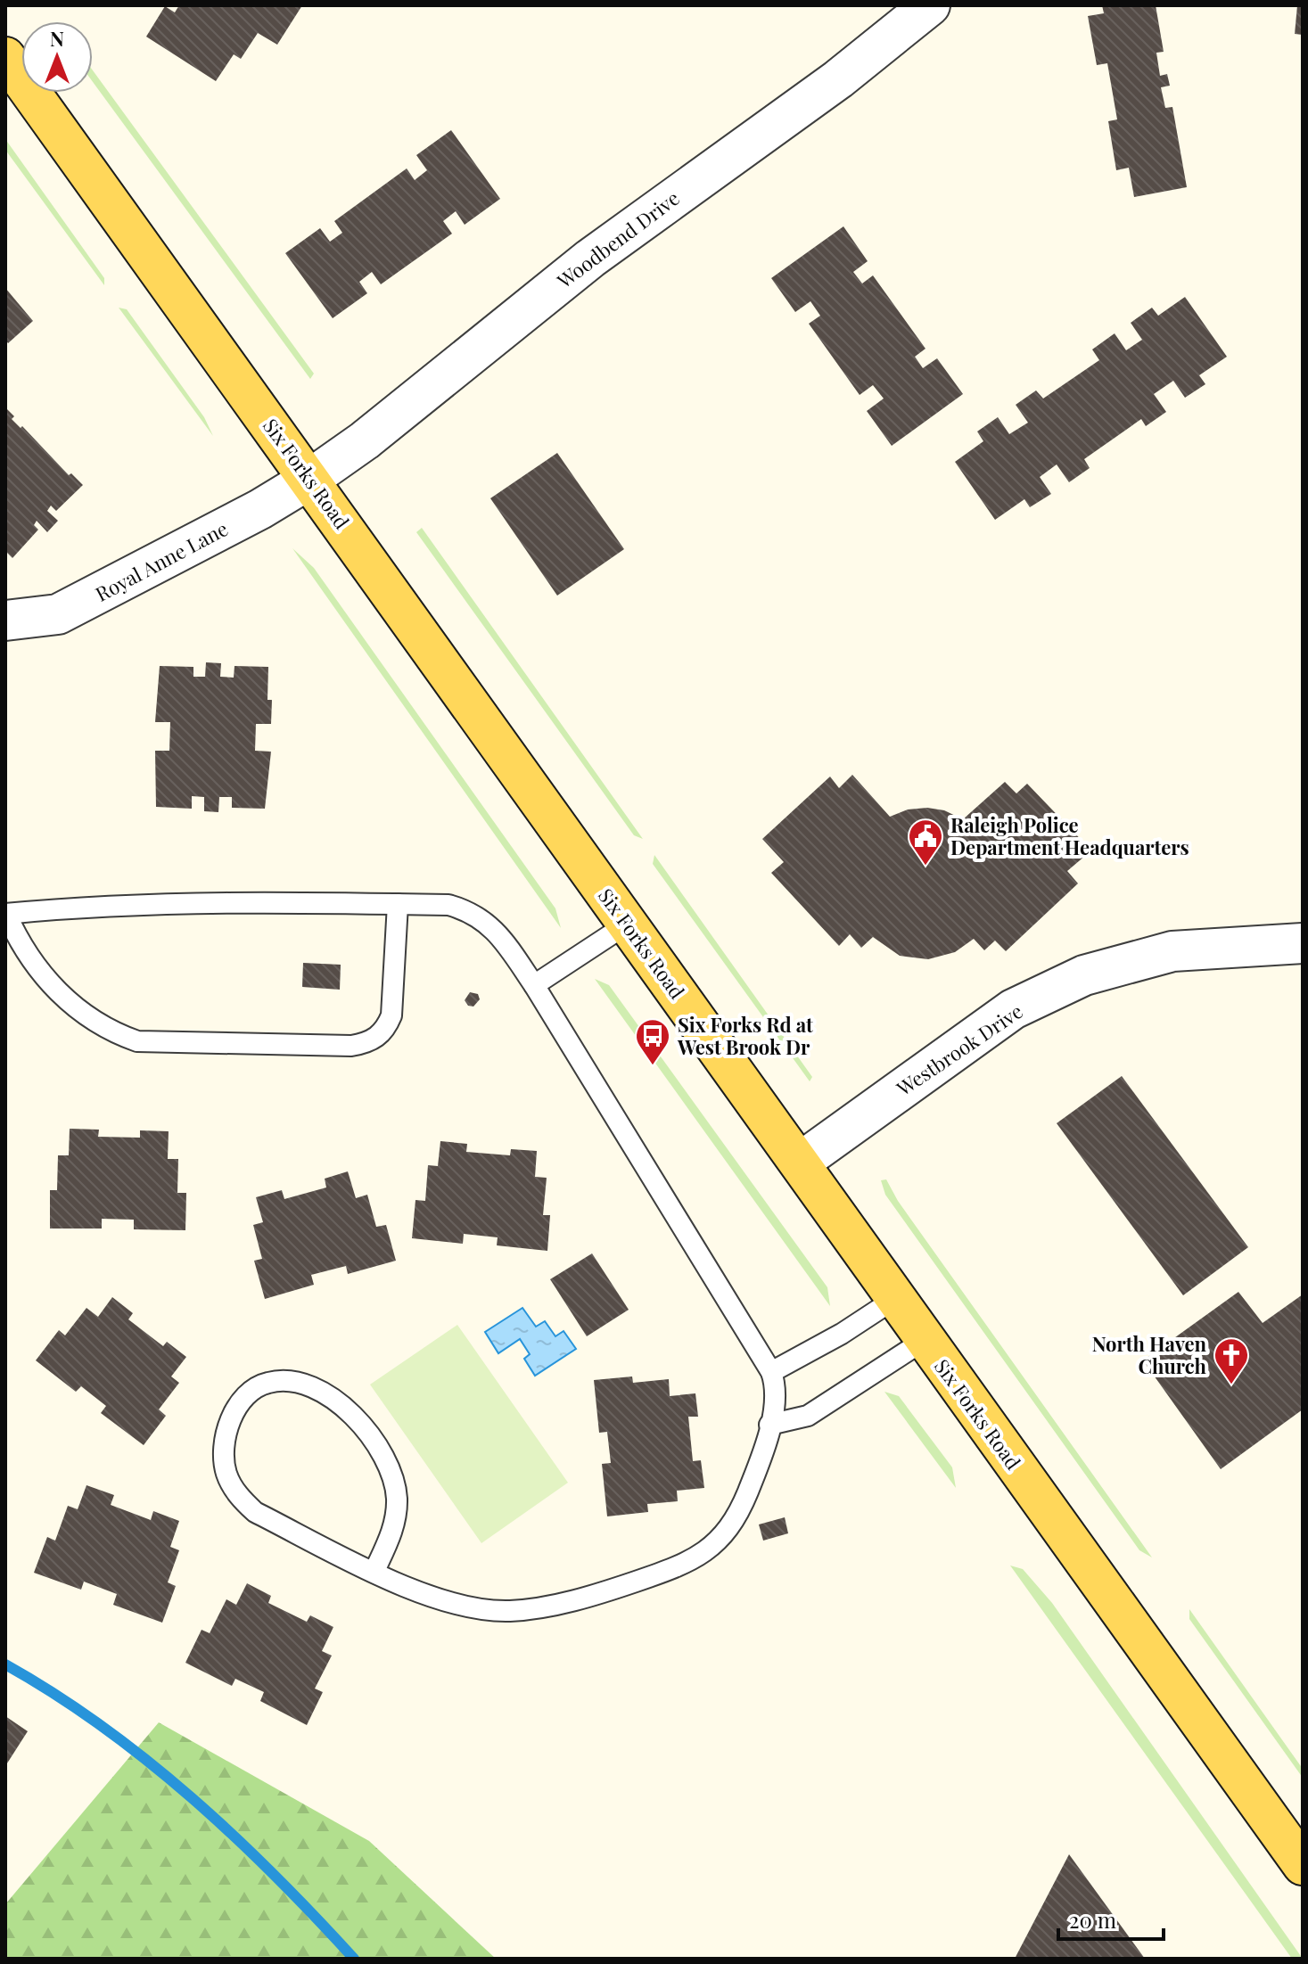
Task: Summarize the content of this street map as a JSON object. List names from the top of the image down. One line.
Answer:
{"streets":{"main road":["Six Forks Road"],"street":["Woodbend Drive","Royal Anne Lane","Westbrook Drive"]},"crossings":[["Woodbend Drive","Six Forks Road"],["Woodbend Drive","Royal Anne Lane"],["Six Forks Road","Royal Anne Lane"],["Six Forks Road","Westbrook Drive"]],"places":{"public building":["Raleigh Police Department Headquarters"],"bus stop":["Six Forks Rd at West Brook Dr"],"church":["North Haven Church"]},"scale_bar":"20 m","north":"top"}
